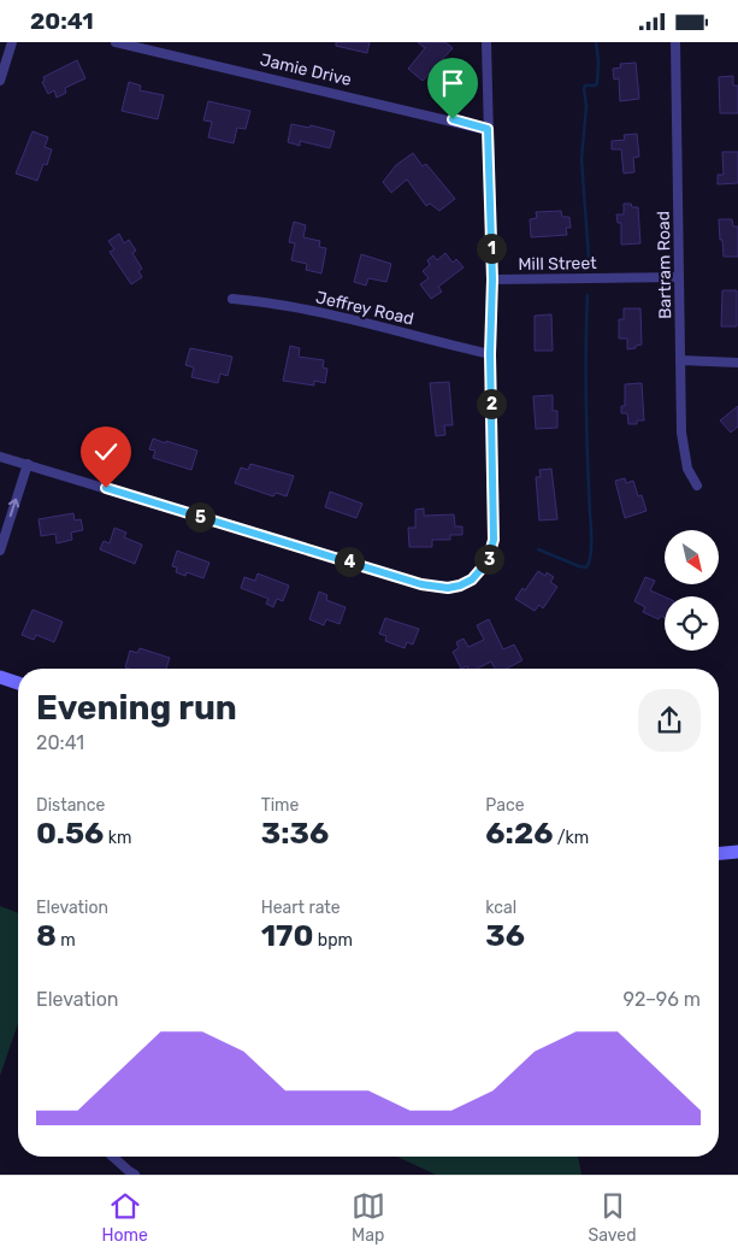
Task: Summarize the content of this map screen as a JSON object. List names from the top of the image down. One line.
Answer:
{"streets":{"street":["Jamie Drive","Mill Street","Bartram Road","Jeffrey Road"]},"crossings":[["Mill Street","Bartram Road"]],"north":"bottom right","page":{"status":"20:41","pins":["1","2","5","3","4"],"heading":["Evening run","20:41"],"stats":[["Distance","0.56 km"],["Time","3:36"],["Pace","6:26 /km"],["Elevation","8 m"],["Heart rate","170 bpm"],["kcal","36"]],"chart":["Elevation","92–96 m"],"tabs":["Home","Map","Saved"]}}
